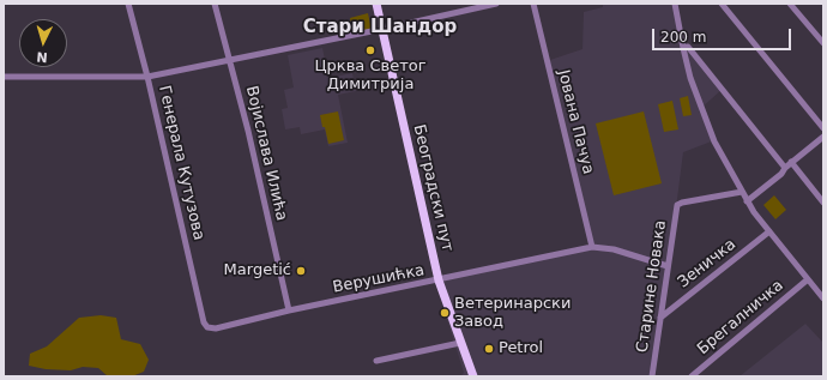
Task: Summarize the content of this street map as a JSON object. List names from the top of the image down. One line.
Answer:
{"streets":{"main road":["Београдски пут"],"street":["Јована Пачуа","Војислава Илића","Генерала Кутузова","Зеничка","Верушићка","Старине Новака","Брегалничка"]},"crossings":[["Јована Пачуа","Верушићка"],["Војислава Илића","Верушићка"],["Генерала Кутузова","Верушићка"],["Београдски пут","Верушићка"],["Зеничка","Старине Новака"],["Верушићка","Старине Новака"]],"districts":["Стари Шандор"],"places":["Црква Светог Димитрија","Margetić","Ветеринарски Завод","Petrol"],"scale_bar":"200 m","north":"bottom"}
